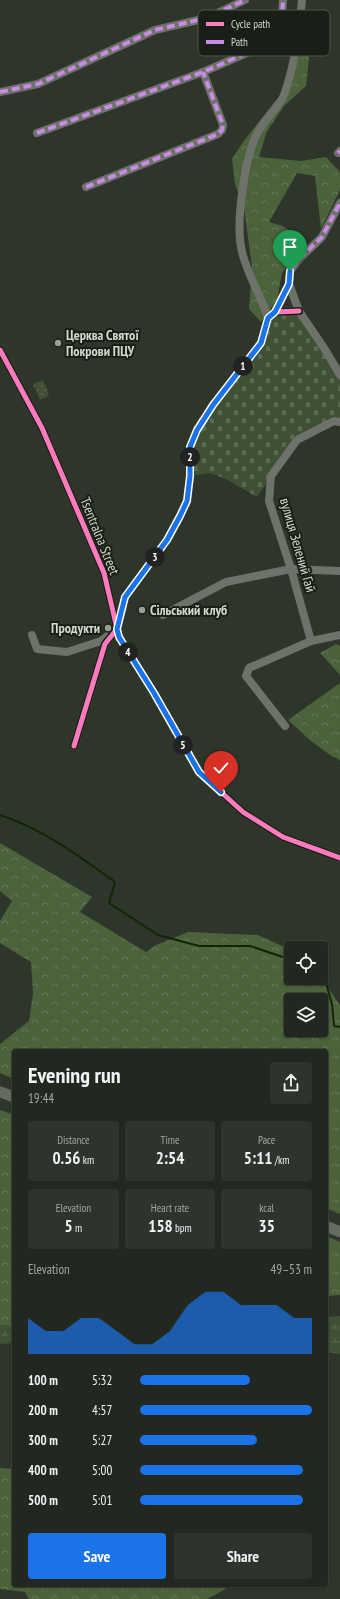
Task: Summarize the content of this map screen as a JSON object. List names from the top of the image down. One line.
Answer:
{"streets":{"street":["Tsentralna Street","вулиця Зелений Гай"]},"places":["Церква Святої Покрови ПЦУ","Сільський клуб","Продукти"],"legend":["Cycle path","Path"],"page":{"pins":["1","2","3","4","5"],"heading":["Evening run","19:44"],"stats":[["Distance","0.56 km"],["Time","2:54"],["Pace","5:11 /km"],["Elevation","5 m"],["Heart rate","158 bpm"],["kcal","35"]],"chart":["Elevation","49–53 m"],"list":[{"name":"100 m","note":"5:32"},{"name":"200 m","note":"4:57"},{"name":"300 m","note":"5:27"},{"name":"400 m","note":"5:00"},{"name":"500 m","note":"5:01"}],"buttons":["Save","Share"]}}
